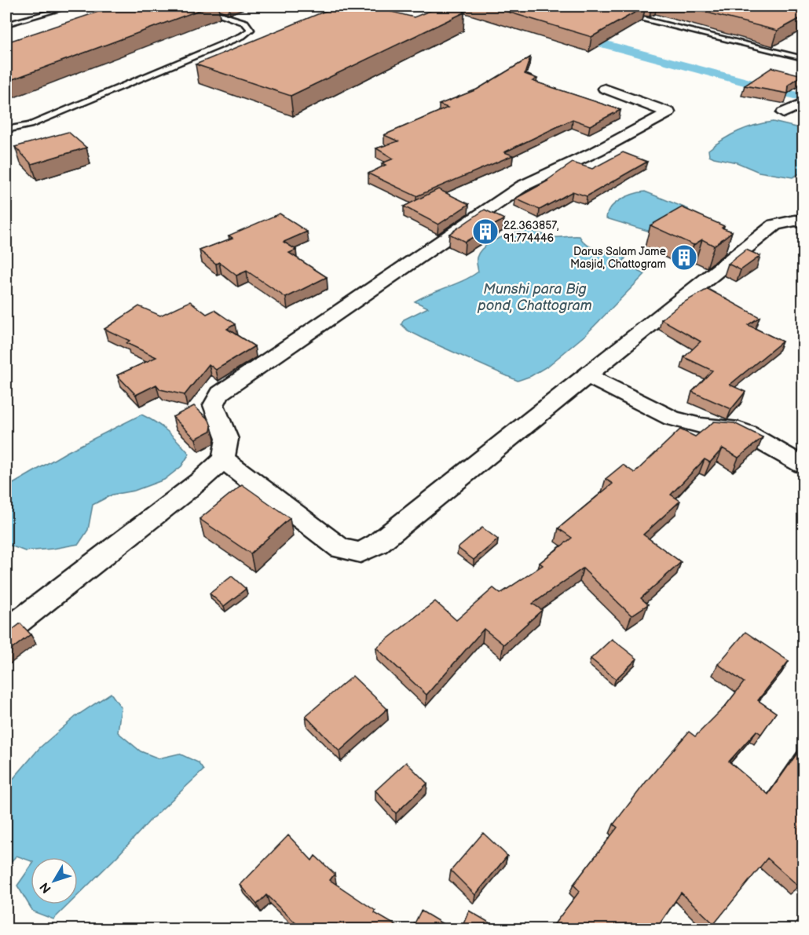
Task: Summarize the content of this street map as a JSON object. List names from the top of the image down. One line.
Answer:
{"water":["Munshi para Big pond, Chattogram"],"places":{"building":["22.363857, 91.774446","Darus Salam Jame Masjid, Chattogram"]},"north":"bottom left"}
